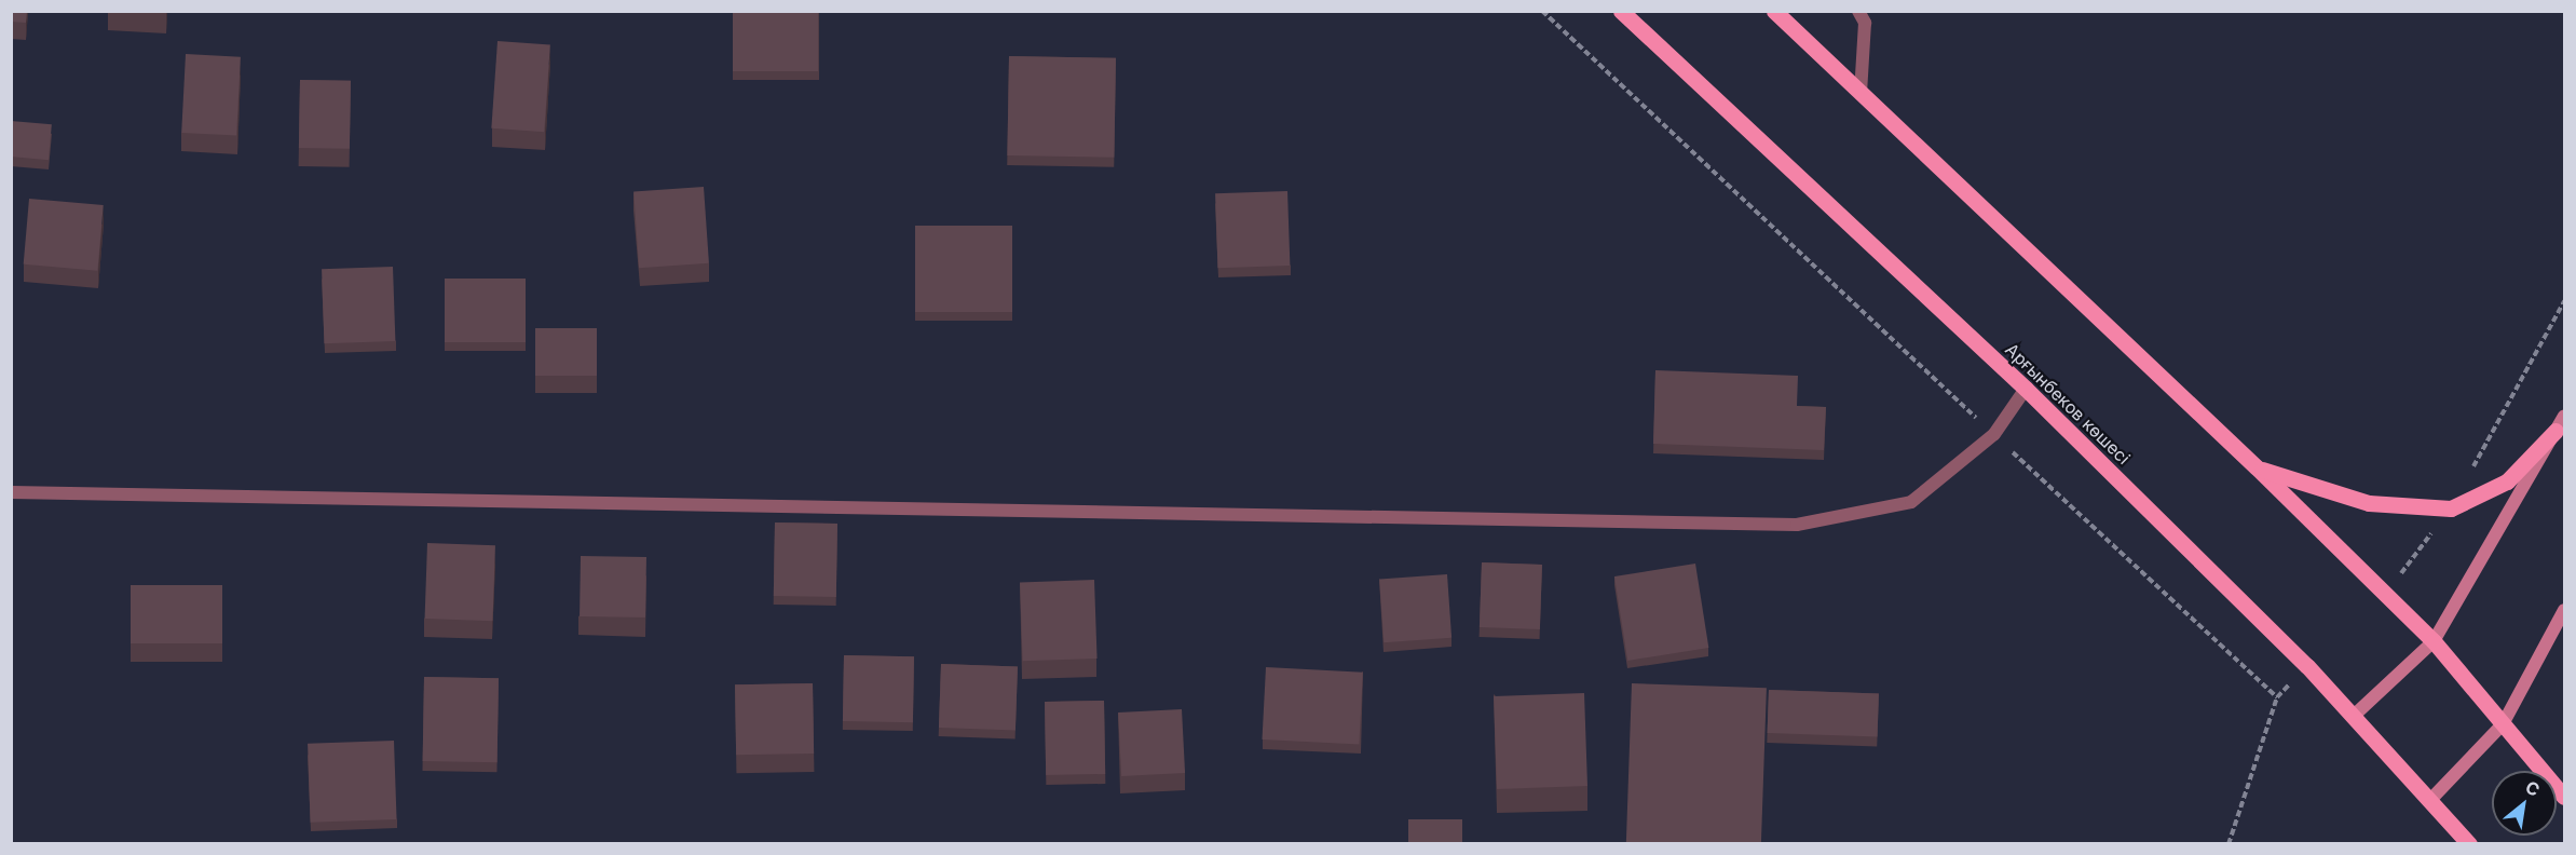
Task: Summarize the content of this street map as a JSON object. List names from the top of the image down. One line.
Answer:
{"streets":{"main road":["Арғынбеков көшесі"]},"north":"top right"}
